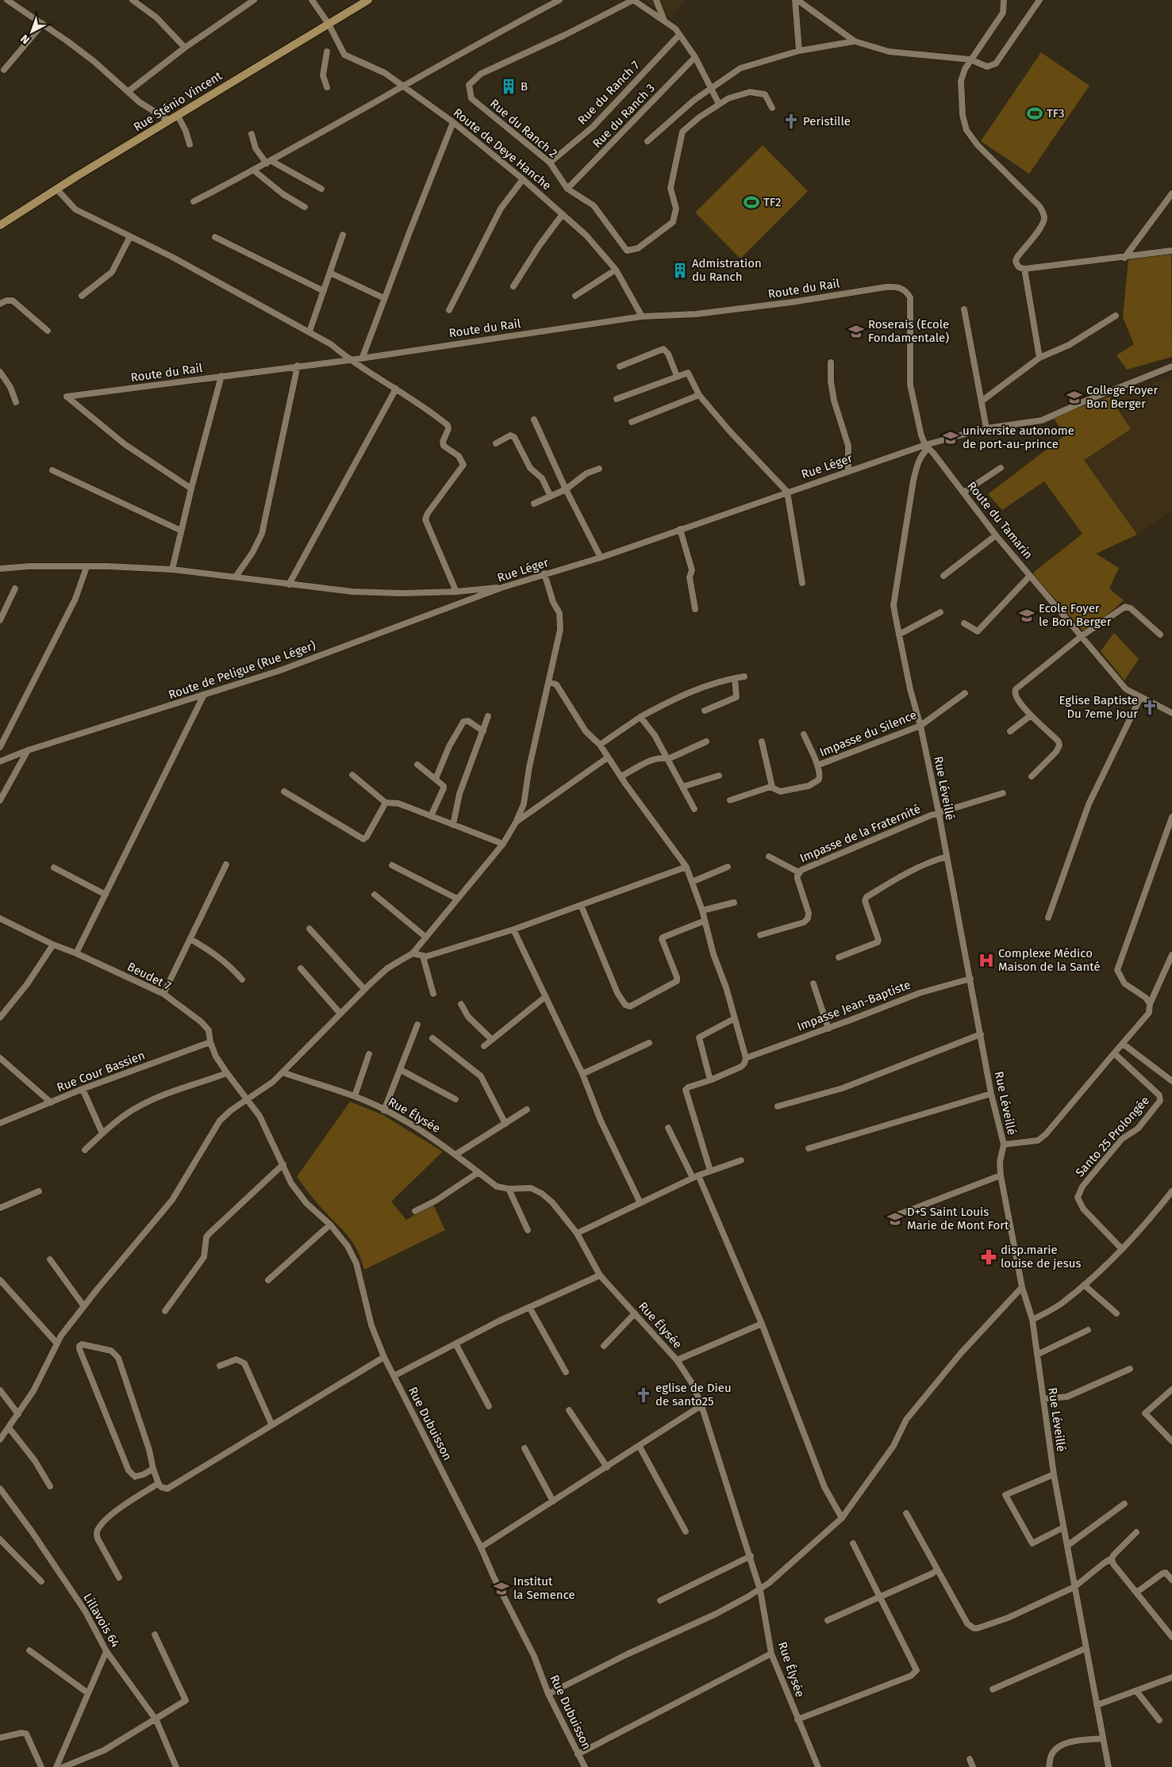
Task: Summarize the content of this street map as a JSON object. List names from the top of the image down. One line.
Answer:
{"streets":{"main road":["Rue Sténio Vincent"],"street":["Rue du Ranch 7","Rue du Ranch 3","Rue du Ranch 2","Route de Deye Hanche","Route du Rail","Rue Léger","Route du Tamarin","Route de Peligue (Rue Léger)","Impasse du Silence","Rue Léveillé","Impasse de la Fraternité","Beudet 7","Impasse Jean-Baptiste","Rue Cour Bassien","Rue Élysée","Santo 25 Prolongée","Rue Dubuisson","Lillavois 64"]},"crossings":[["Rue du Ranch 7","Rue du Ranch 2"],["Rue Sténio Vincent","Route de Deye Hanche"],["Rue du Ranch 3","Rue du Ranch 2"],["Route de Deye Hanche","Route du Rail"],["Route du Rail","Route du Tamarin"],["Rue Léger","Route du Tamarin"],["Rue Léger","Route de Peligue (Rue Léger)"],["Rue Léger","Rue Léveillé"],["Route du Tamarin","Rue Léveillé"],["Impasse du Silence","Rue Léveillé"],["Rue Léveillé","Impasse de la Fraternité"],["Rue Léveillé","Impasse Jean-Baptiste"],["Beudet 7","Rue Cour Bassien"],["Beudet 7","Rue Dubuisson"]],"places":{"building":["B","Admistration du Ranch"],"sports":["TF3","TF2"],"church":["Peristille","Eglise Baptiste Du 7eme Jour","eglise de Dieu de santo25"],"school or university":["Roserais (Ecole Fondamentale)","College Foyer Bon Berger","universite autonome de port-au-prince","Ecole Foyer le Bon Berger","D+S Saint Louis Marie de Mont Fort","Institut la Semence"],"hospital":["Complexe Médico Maison de la Santé"],"pharmacy":["disp.marie louise de jesus"]},"north":"bottom left"}
